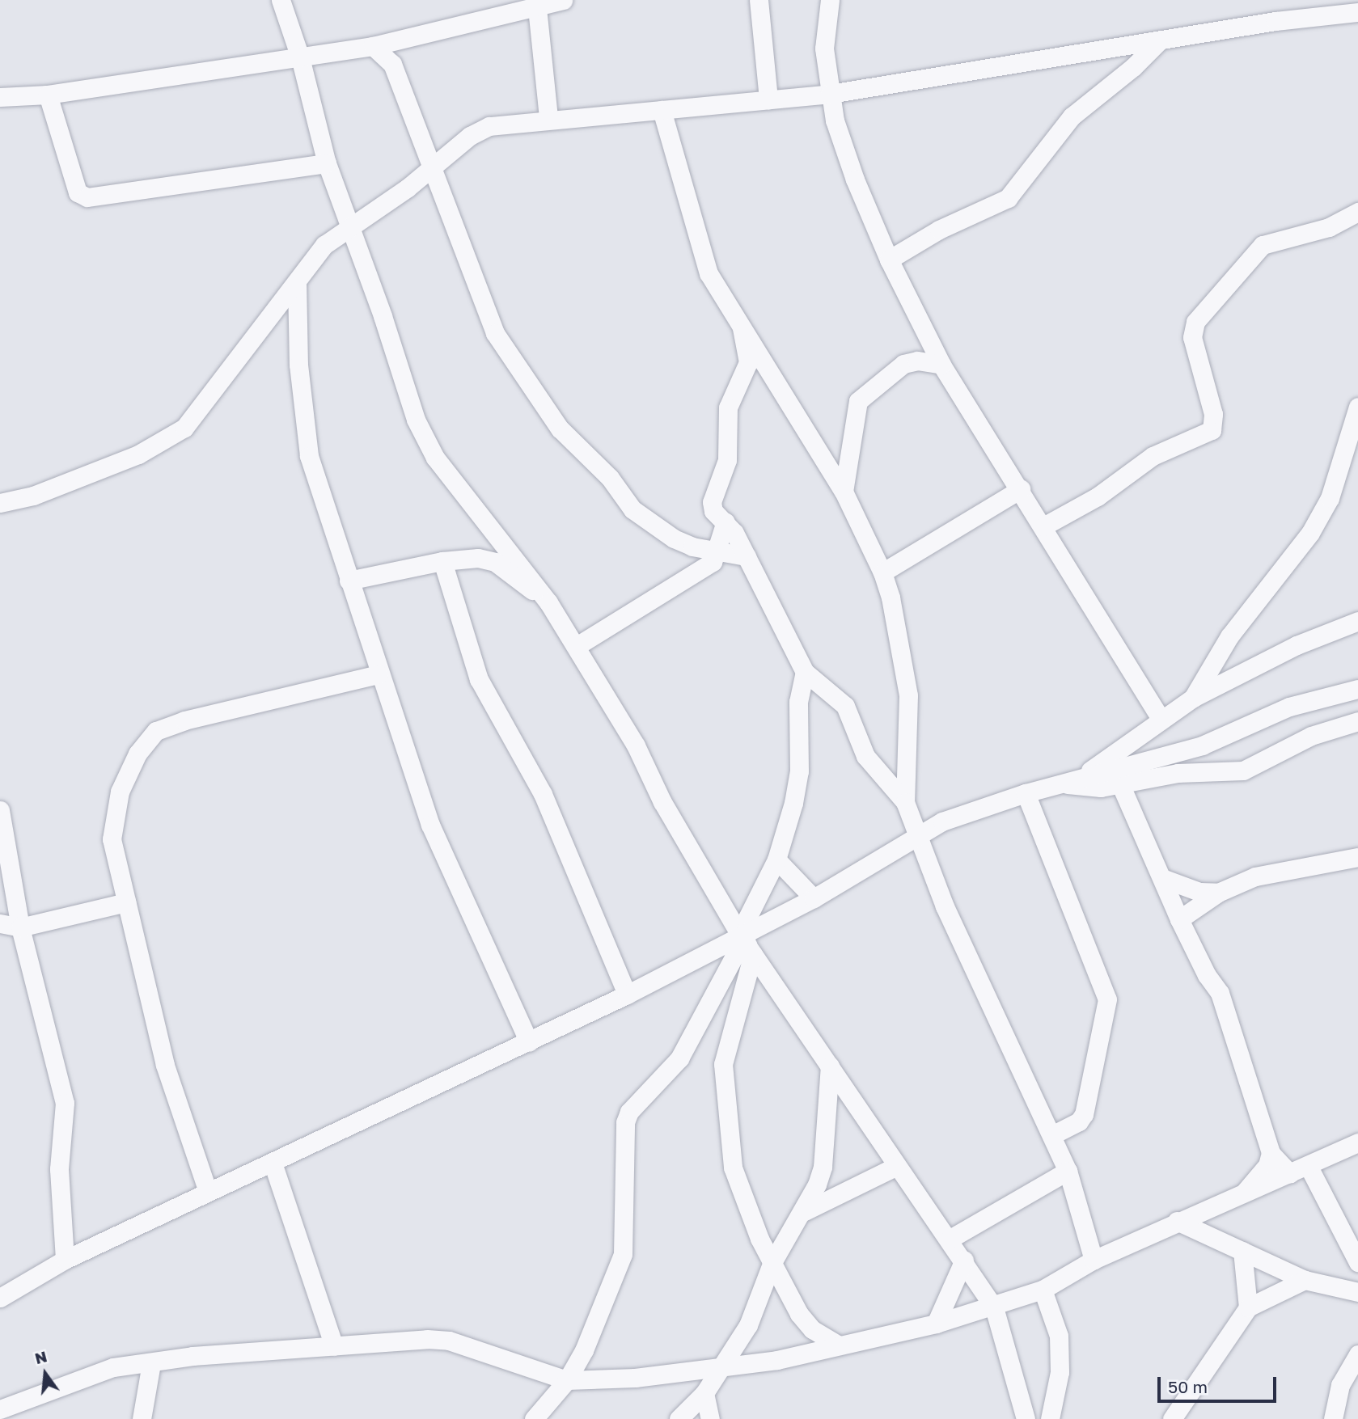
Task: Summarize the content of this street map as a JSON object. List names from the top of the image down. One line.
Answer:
{"scale_bar":"50 m","north":"top"}
